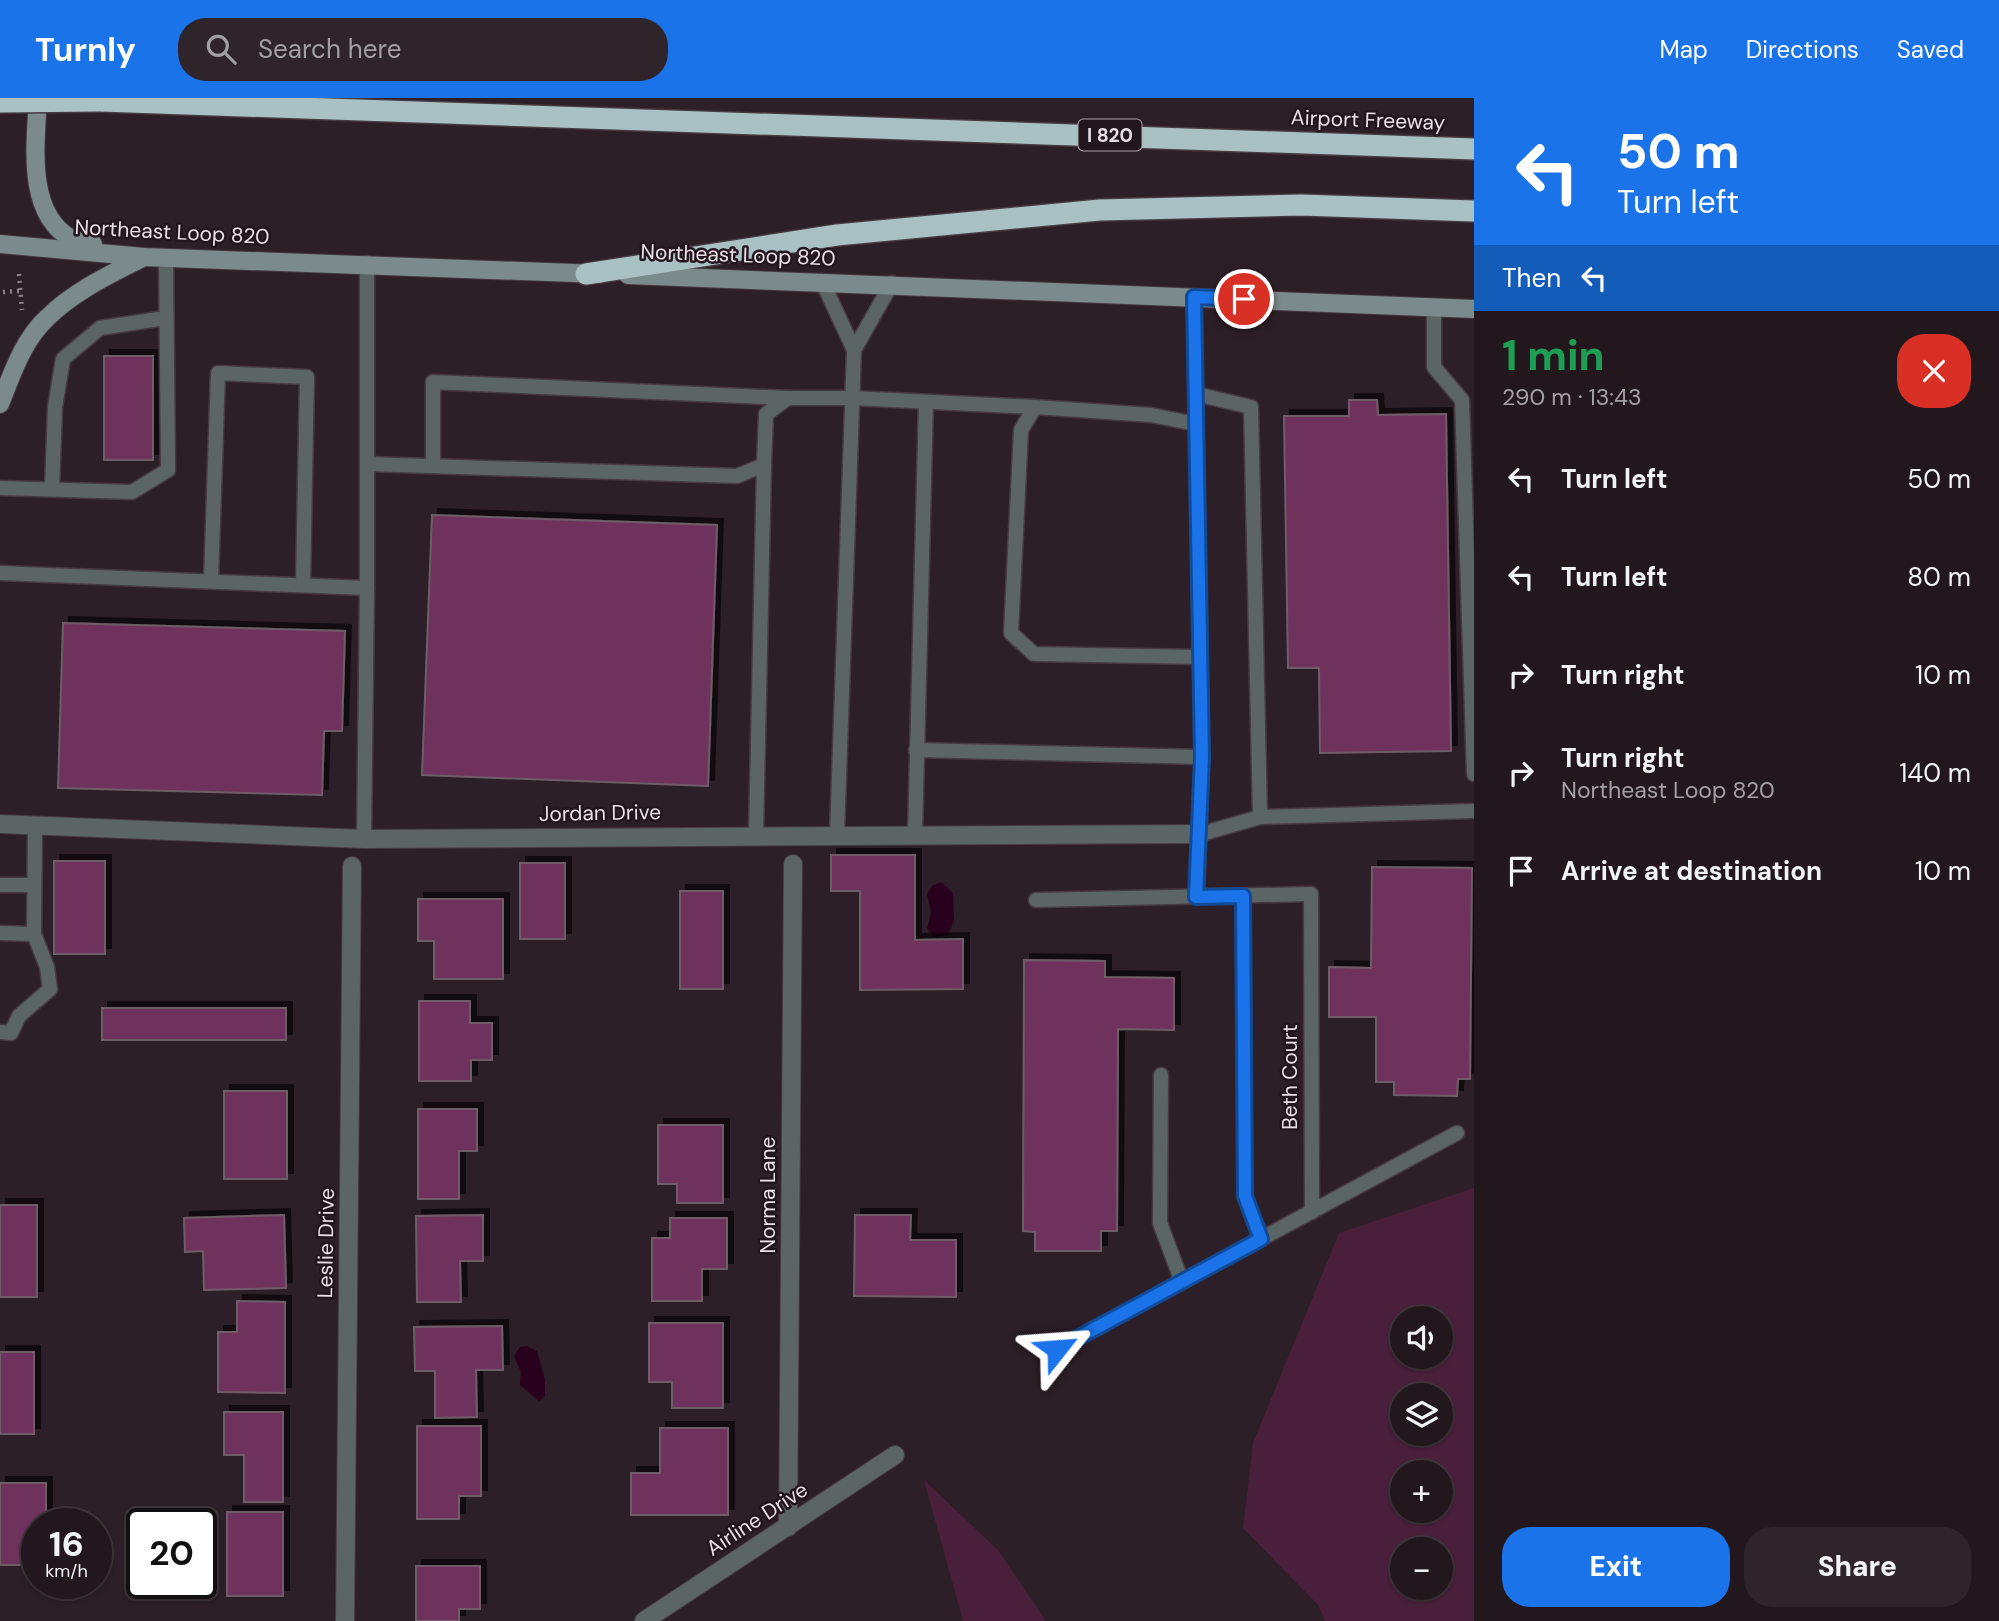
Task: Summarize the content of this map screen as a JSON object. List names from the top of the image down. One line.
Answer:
{"streets":{"highway":["Airport Freeway","I 820"],"main road":["Northeast Loop 820"],"street":["Jordan Drive","Norma Lane","Leslie Drive","Airline Drive"],"lane":["Beth Court"]},"crossings":[["Norma Lane","Airline Drive"]],"page":{"header":"Turnly","search":"Search here","nav":["Map","Directions","Saved"],"turn":["50 m","Turn left"],"then":"Then","heading":["1 min","290 m · 13:43"],"list":[{"name":"Turn left","value":"50 m"},{"name":"Turn left","value":"80 m"},{"name":"Turn right","value":"10 m"},{"name":"Turn right","note":"Northeast Loop 820","value":"140 m"},{"name":"Arrive at destination","value":"10 m"}],"map_buttons":["+","−"],"speed":"16 km/h","limit":"20","buttons":["Exit","Share"]}}
